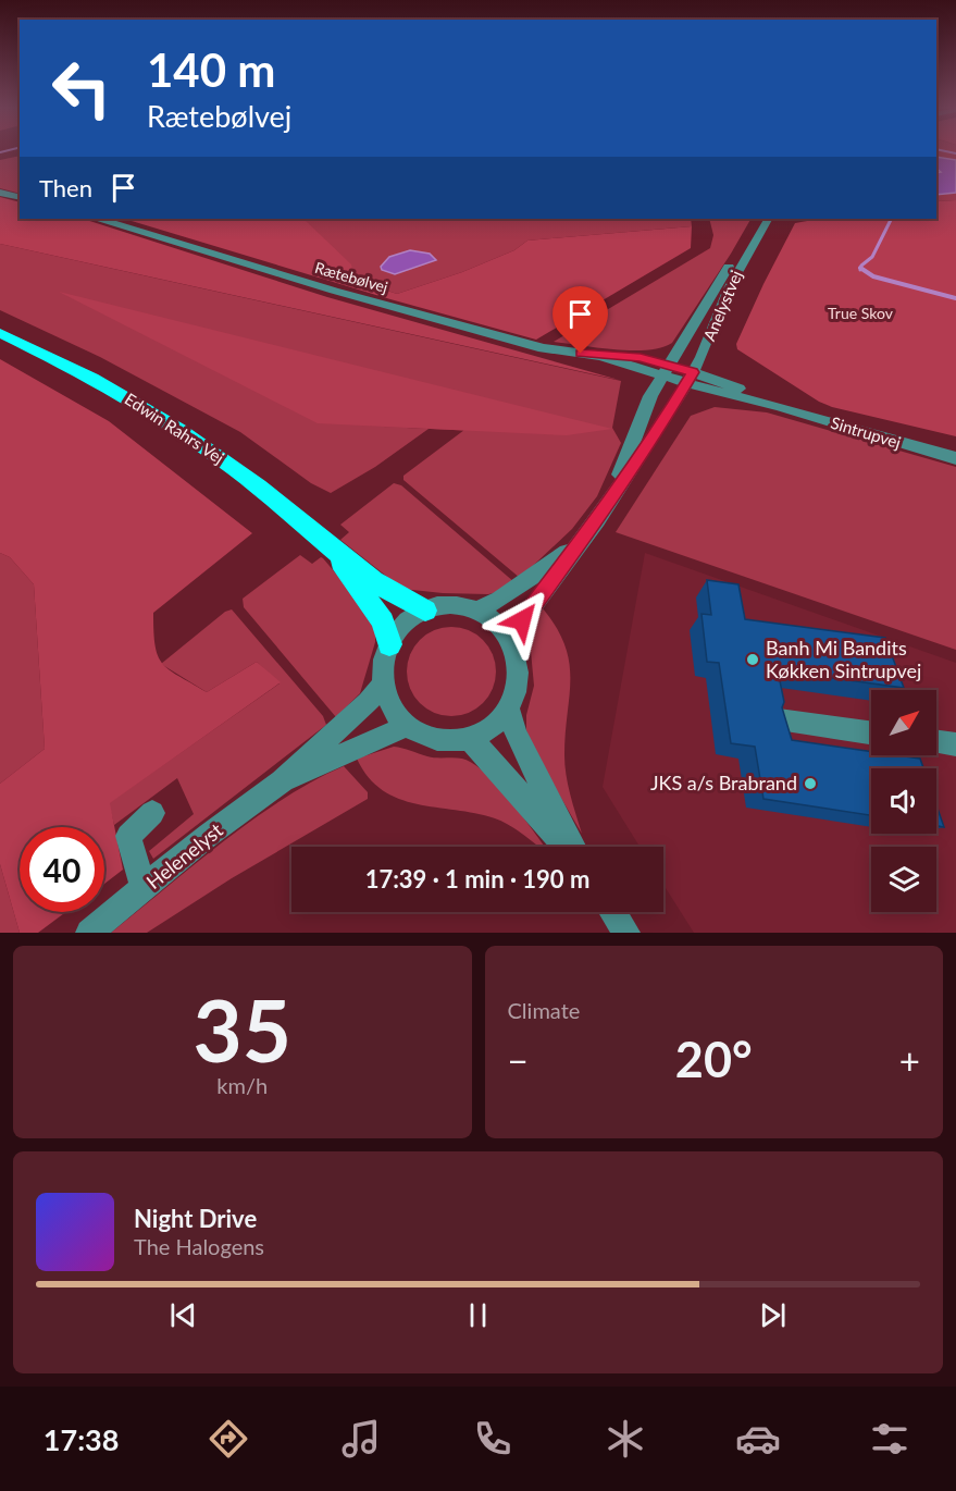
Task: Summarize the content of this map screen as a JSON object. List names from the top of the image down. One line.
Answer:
{"streets":{"highway":["Edwin Rahrs Vej"],"street":["Rætebølvej","Anelystvej","Sintrupvej","Helenelyst"]},"crossings":[["Rætebølvej","Anelystvej"],["Rætebølvej","Sintrupvej"],["Anelystvej","Sintrupvej"],["Anelystvej","Helenelyst"]],"parks":["True Skov"],"places":["Banh Mi Bandits Køkken Sintrupvej","JKS a/s Brabrand"],"north":"top right","page":{"turn":["140 m","Rætebølvej"],"then":"Then","limit":"40","trip":"17:39 · 1 min · 190 m","tile":[["35","km/h"],"Climate"],"heat":["−","20°","+"],"song":["Night Drive","The Halogens"],"tabs":"17:38"}}
